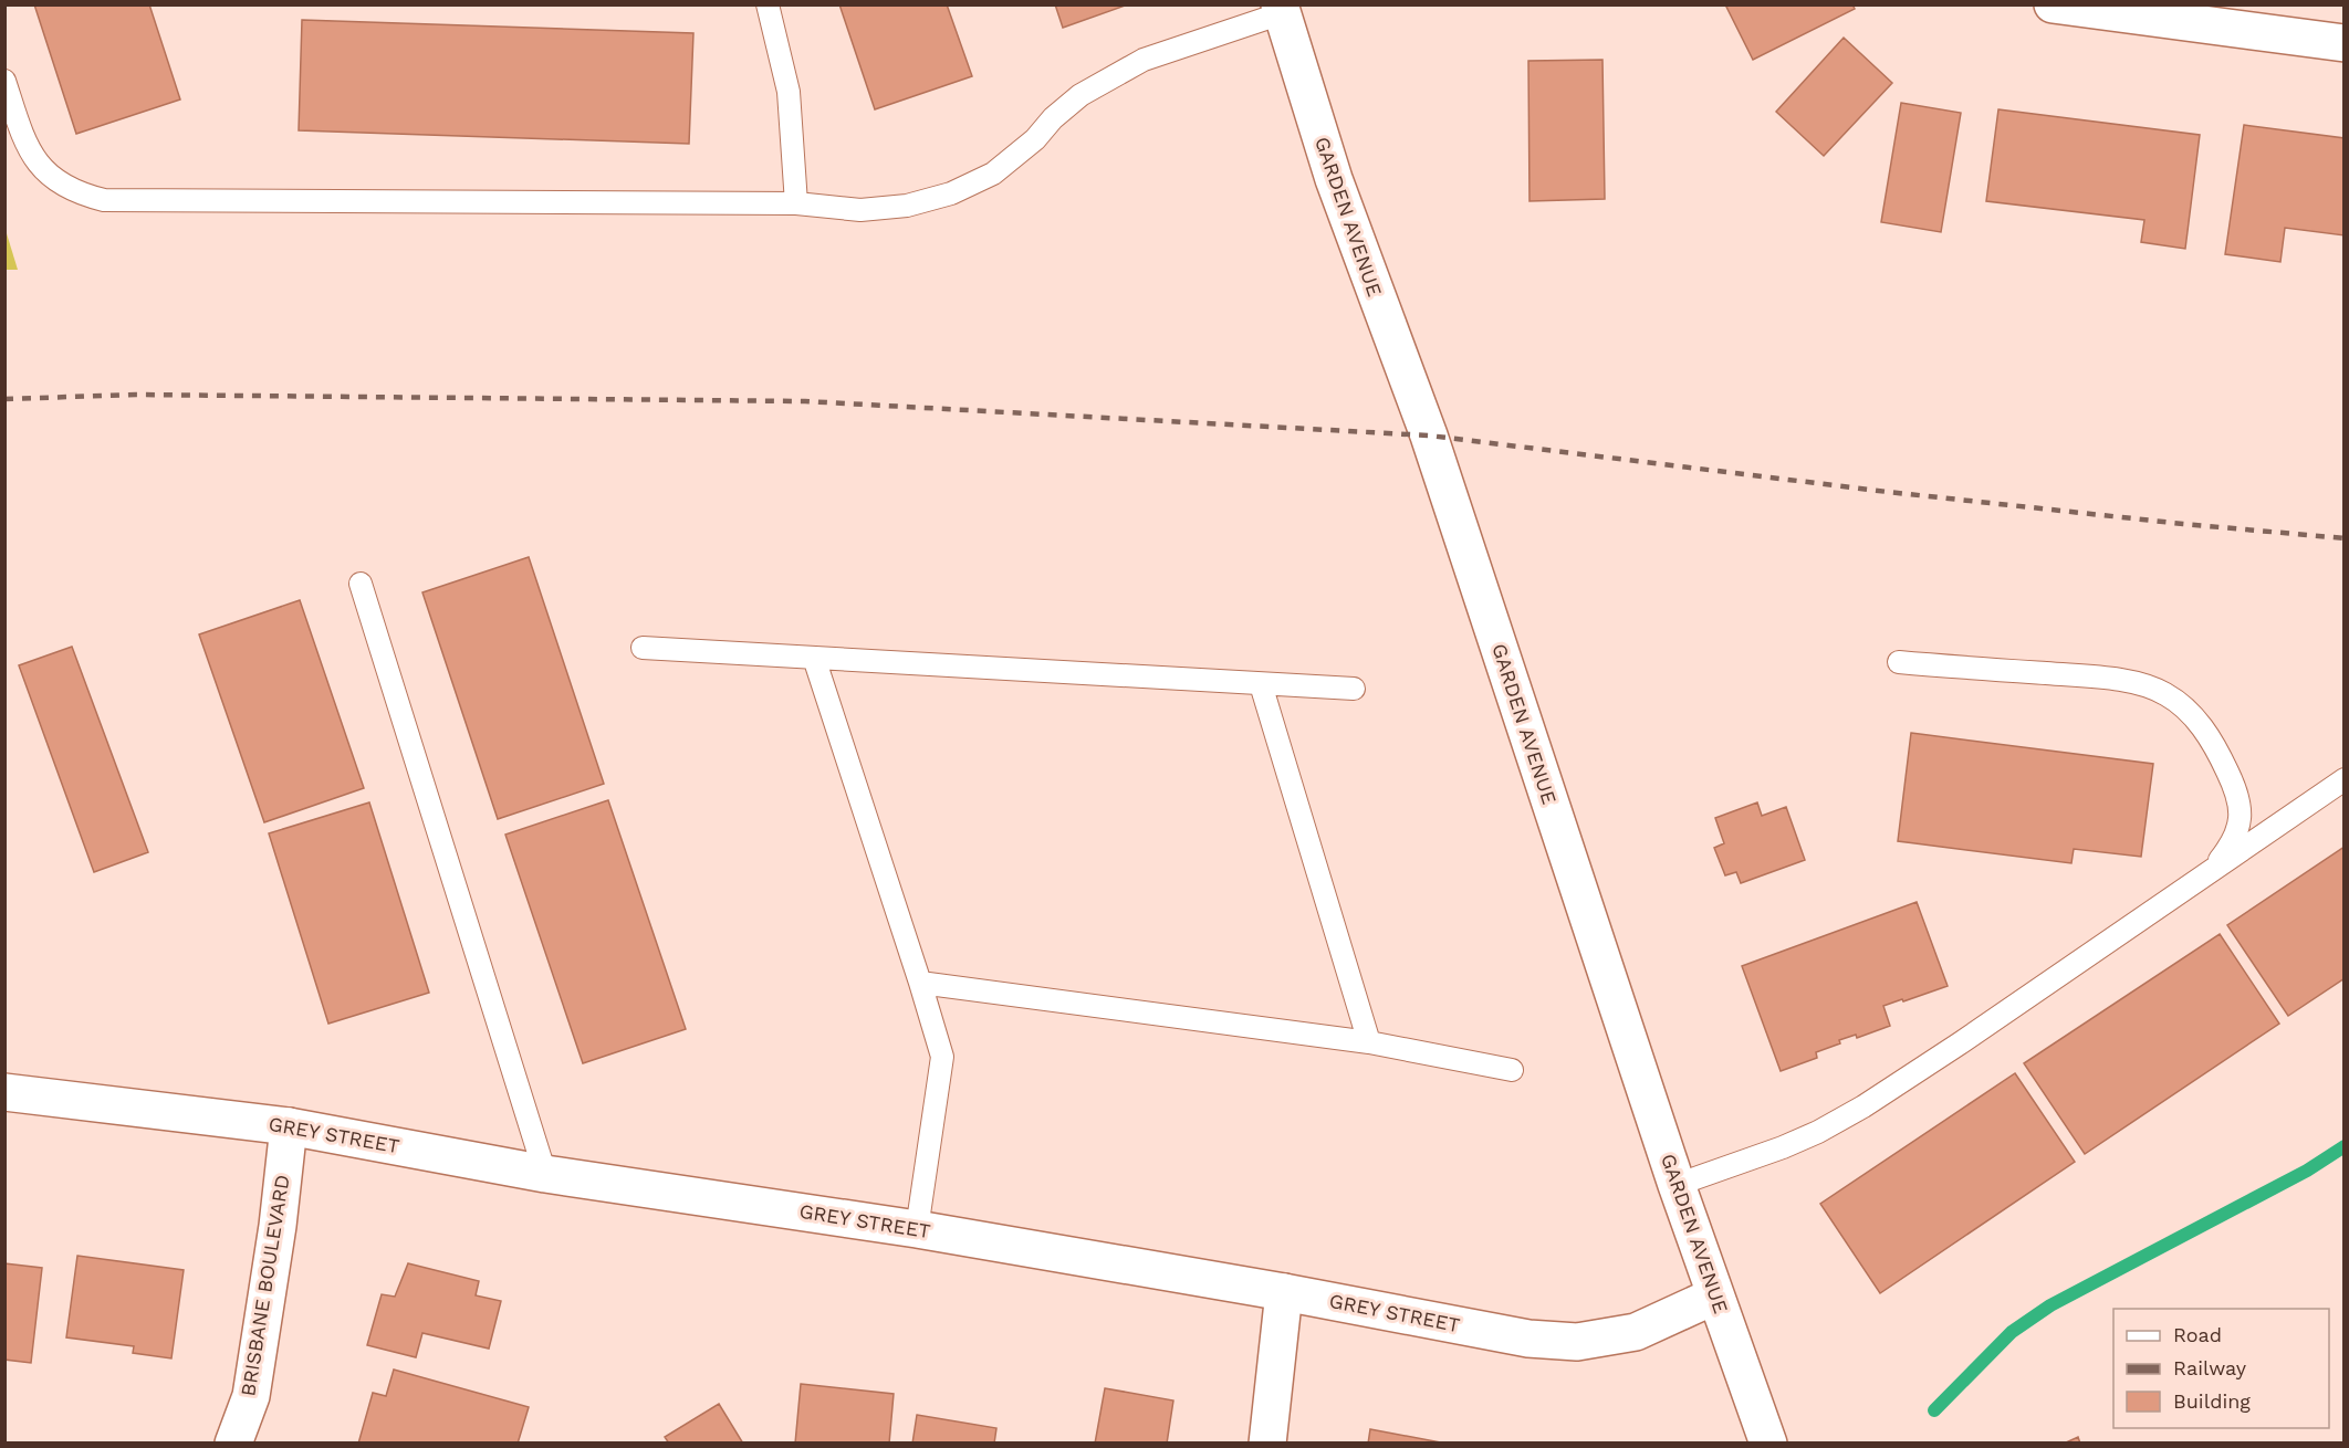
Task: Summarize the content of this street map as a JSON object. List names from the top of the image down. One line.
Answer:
{"streets":{"street":["GARDEN AVENUE","GREY STREET","BRISBANE BOULEVARD"]},"crossings":[["GARDEN AVENUE","GREY STREET"],["GREY STREET","BRISBANE BOULEVARD"]],"legend":["Road","Railway","Building"]}
